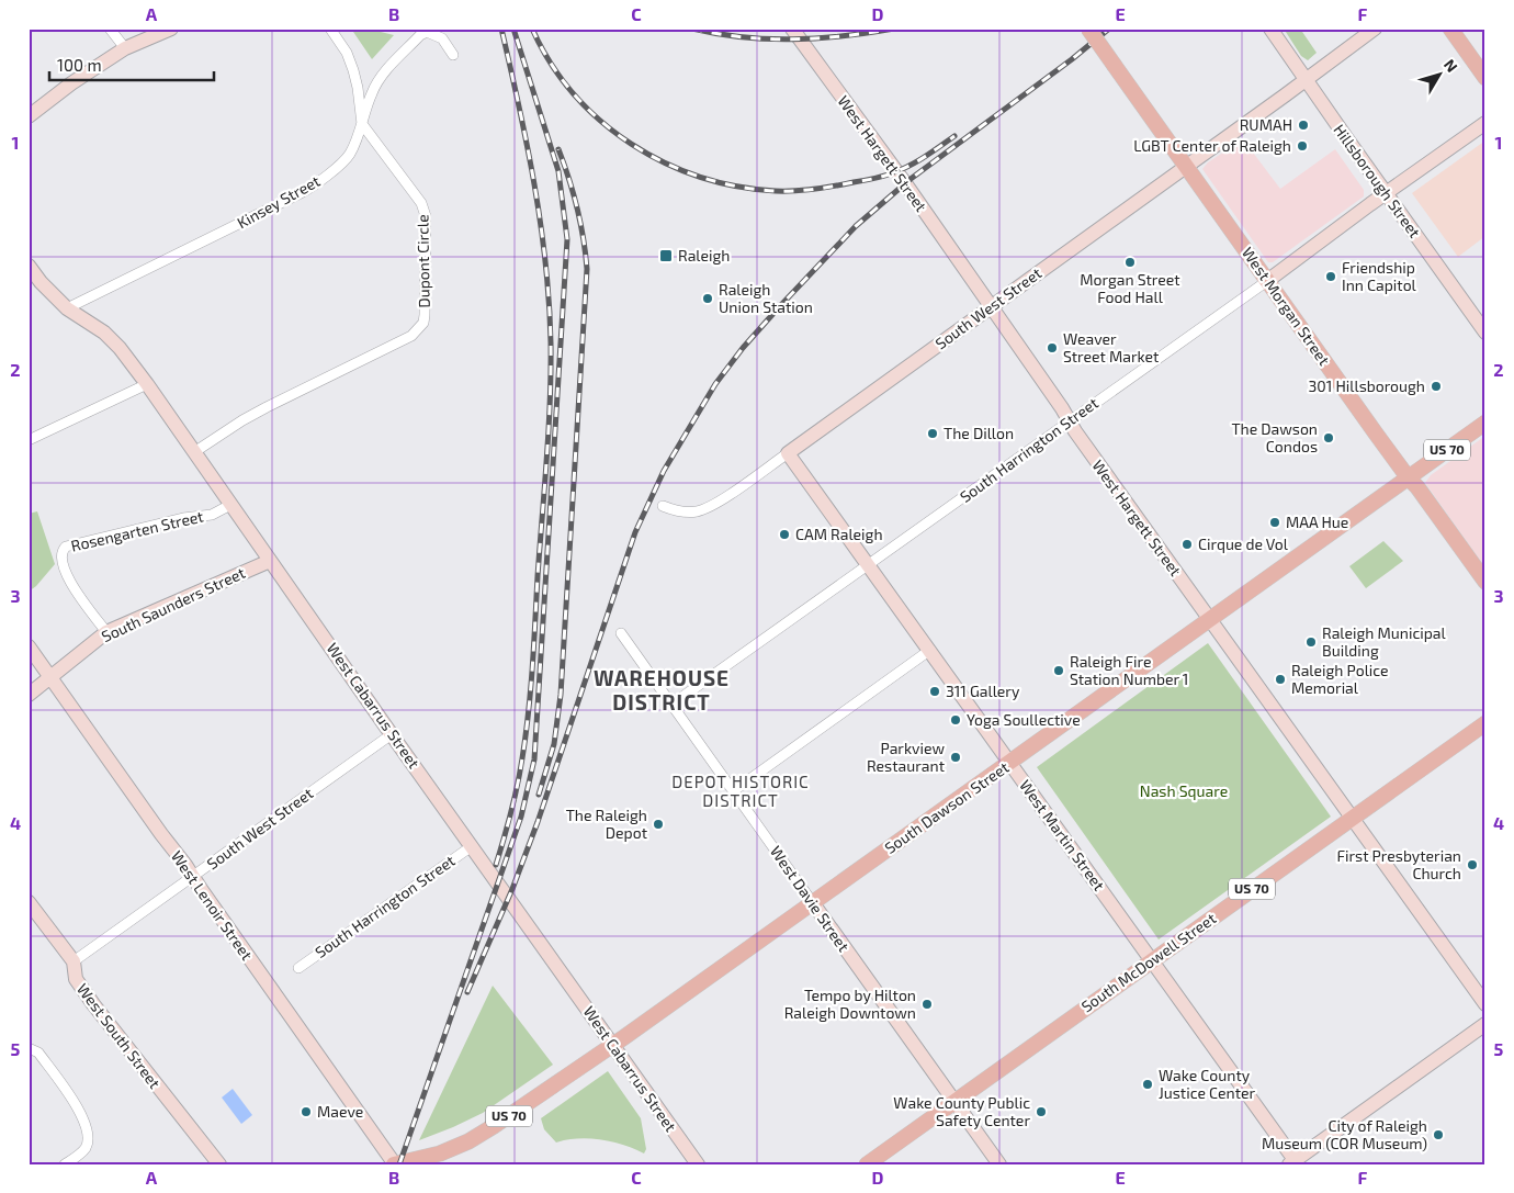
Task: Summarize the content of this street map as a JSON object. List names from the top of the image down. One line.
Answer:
{"streets":{"main road":["West Morgan Street","US 70","South Dawson Street","South McDowell Street"],"street":["West Hargett Street","Hillsborough Street","Kinsey Street","Dupont Circle","South West Street","South Harrington Street","Rosengarten Street","South Saunders Street","West Cabarrus Street","West Martin Street","West Davie Street","West Lenoir Street","West South Street"]},"crossings":[["West Hargett Street","South West Street"],["West Hargett Street","South Harrington Street"],["West Hargett Street","South Dawson Street"],["West Hargett Street","South McDowell Street"],["Hillsborough Street","South West Street"],["Hillsborough Street","South Harrington Street"],["Kinsey Street","Dupont Circle"],["Kinsey Street","West Cabarrus Street"],["Dupont Circle","West Cabarrus Street"],["West Morgan Street","South West Street"],["West Morgan Street","South Harrington Street"],["West Morgan Street","South Dawson Street"],["South West Street","West Cabarrus Street"],["South West Street","West Martin Street"],["South West Street","West Lenoir Street"],["South West Street","West South Street"],["South Harrington Street","West Cabarrus Street"],["South Harrington Street","West Martin Street"],["South Harrington Street","West Davie Street"],["Rosengarten Street","South Saunders Street"],["Rosengarten Street","West Cabarrus Street"],["South Saunders Street","West Cabarrus Street"],["South Saunders Street","West Lenoir Street"],["West Cabarrus Street","South Dawson Street"],["South Dawson Street","West Martin Street"],["South Dawson Street","West Davie Street"],["South Dawson Street","West Lenoir Street"],["West Martin Street","South McDowell Street"],["West Davie Street","South McDowell Street"]],"districts":["WAREHOUSE DISTRICT","DEPOT HISTORIC DISTRICT"],"parks":["Nash Square"],"places":{"other":["RUMAH","LGBT Center of Raleigh","Morgan Street Food Hall","Friendship Inn Capitol","Raleigh Union Station","Weaver Street Market","301 Hillsborough","The Dillon","The Dawson Condos","MAA Hue","CAM Raleigh","Cirque de Vol","Raleigh Municipal Building","Raleigh Fire Station Number 1","Raleigh Police Memorial","311 Gallery","Yoga Soullective","Parkview Restaurant","The Raleigh Depot","First Presbyterian Church","Tempo by Hilton Raleigh Downtown","Wake County Justice Center","Maeve","Wake County Public Safety Center","City of Raleigh Museum (COR Museum)"],"transit":["Raleigh"]},"scale_bar":"100 m","north":"top right","grid":{"columns":["A","B","C","D","E","F"],"rows":["1","2","3","4","5"]}}
